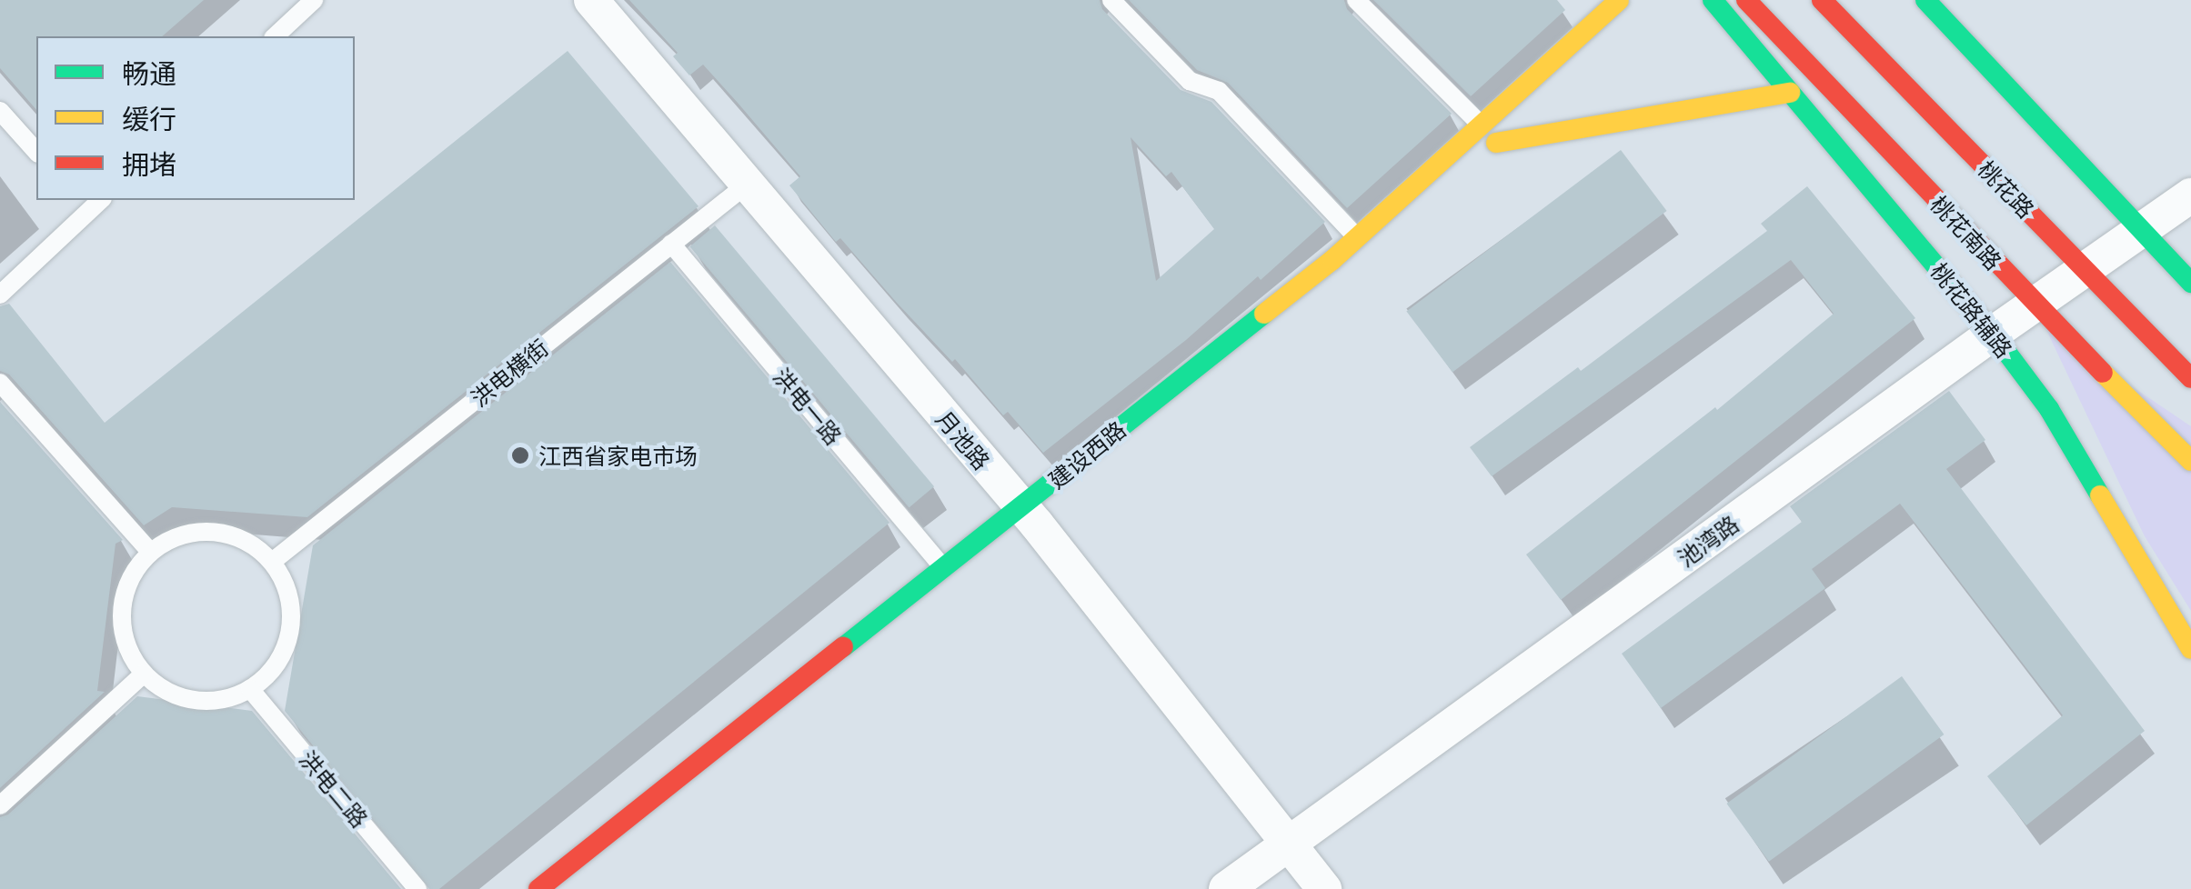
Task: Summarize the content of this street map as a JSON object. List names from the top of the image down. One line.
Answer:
{"streets":{"main road":["桃花路","桃花南路","桃花路辅路","建设西路"],"street":["月池路","池湾路"],"lane":["洪电横街","洪电一路","洪电二路"]},"crossings":[["桃花路","池湾路"],["桃花南路","池湾路"],["桃花路辅路","池湾路"],["洪电横街","洪电一路"],["洪电横街","月池路"],["洪电横街","洪电二路"],["洪电一路","建设西路"],["月池路","建设西路"],["月池路","池湾路"]],"places":["江西省家电市场"],"legend":["畅通","缓行","拥堵"]}
